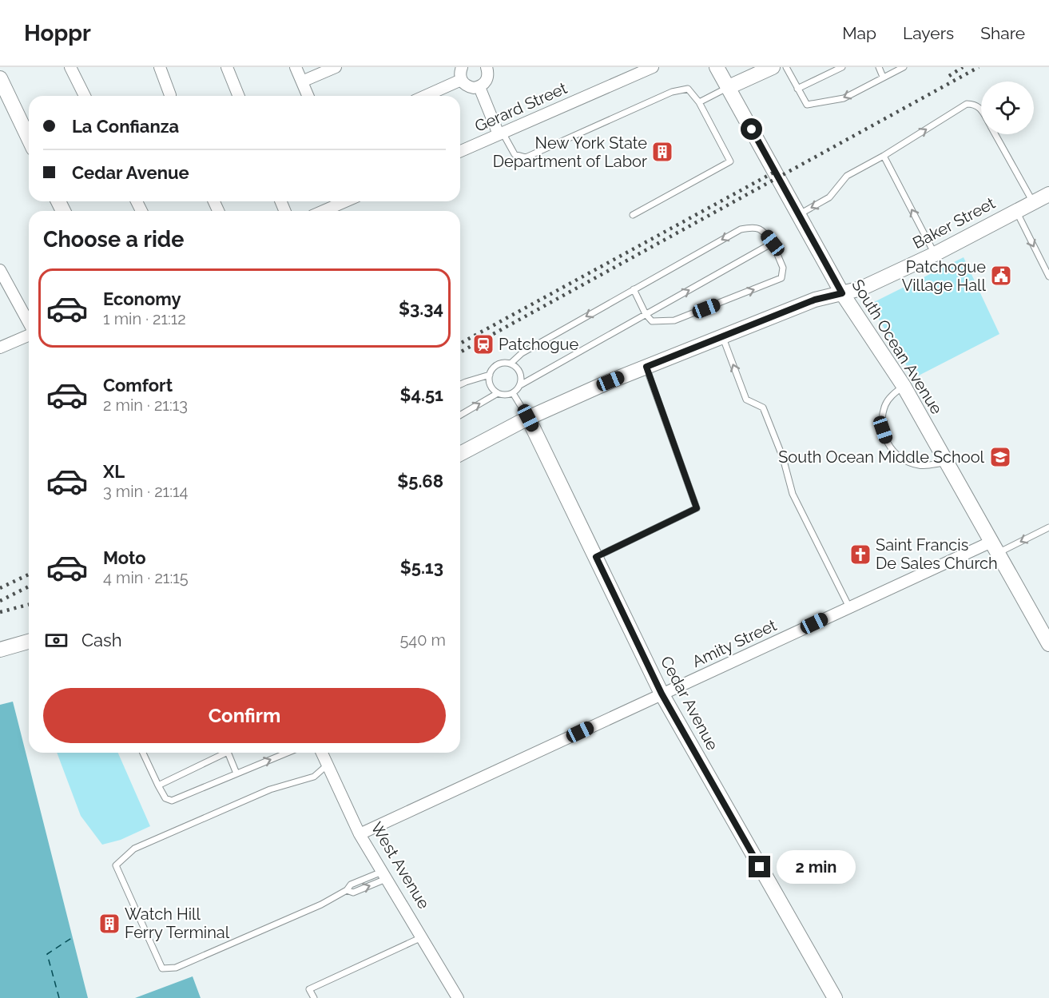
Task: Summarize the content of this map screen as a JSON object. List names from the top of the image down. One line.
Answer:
{"streets":{"street":["Gerard Street","Baker Street","South Ocean Avenue","Amity Street","Cedar Avenue","West Avenue"]},"crossings":[["Baker Street","South Ocean Avenue"],["Baker Street","Cedar Avenue"],["South Ocean Avenue","Amity Street"],["Amity Street","Cedar Avenue"],["Amity Street","West Avenue"]],"places":{"building":["New York State Department of Labor","Watch Hill Ferry Terminal"],"public building":["Patchogue Village Hall"],"station":["Patchogue"],"school or university":["South Ocean Middle School"],"church":["Saint Francis De Sales Church"]},"page":{"header":"Hoppr","nav":["Map","Layers","Share"],"banner":["La Confianza","Cedar Avenue"],"heading":"Choose a ride","list":[{"name":"Economy","note":"1 min · 21:12","value":"$3.34"},{"name":"Comfort","note":"2 min · 21:13","value":"$4.51"},{"name":"XL","note":"3 min · 21:14","value":"$5.68"},{"name":"Moto","note":"4 min · 21:15","value":"$5.13"}],"pay":["Cash","540 m"],"buttons":"Confirm","bubble":"2 min"}}
